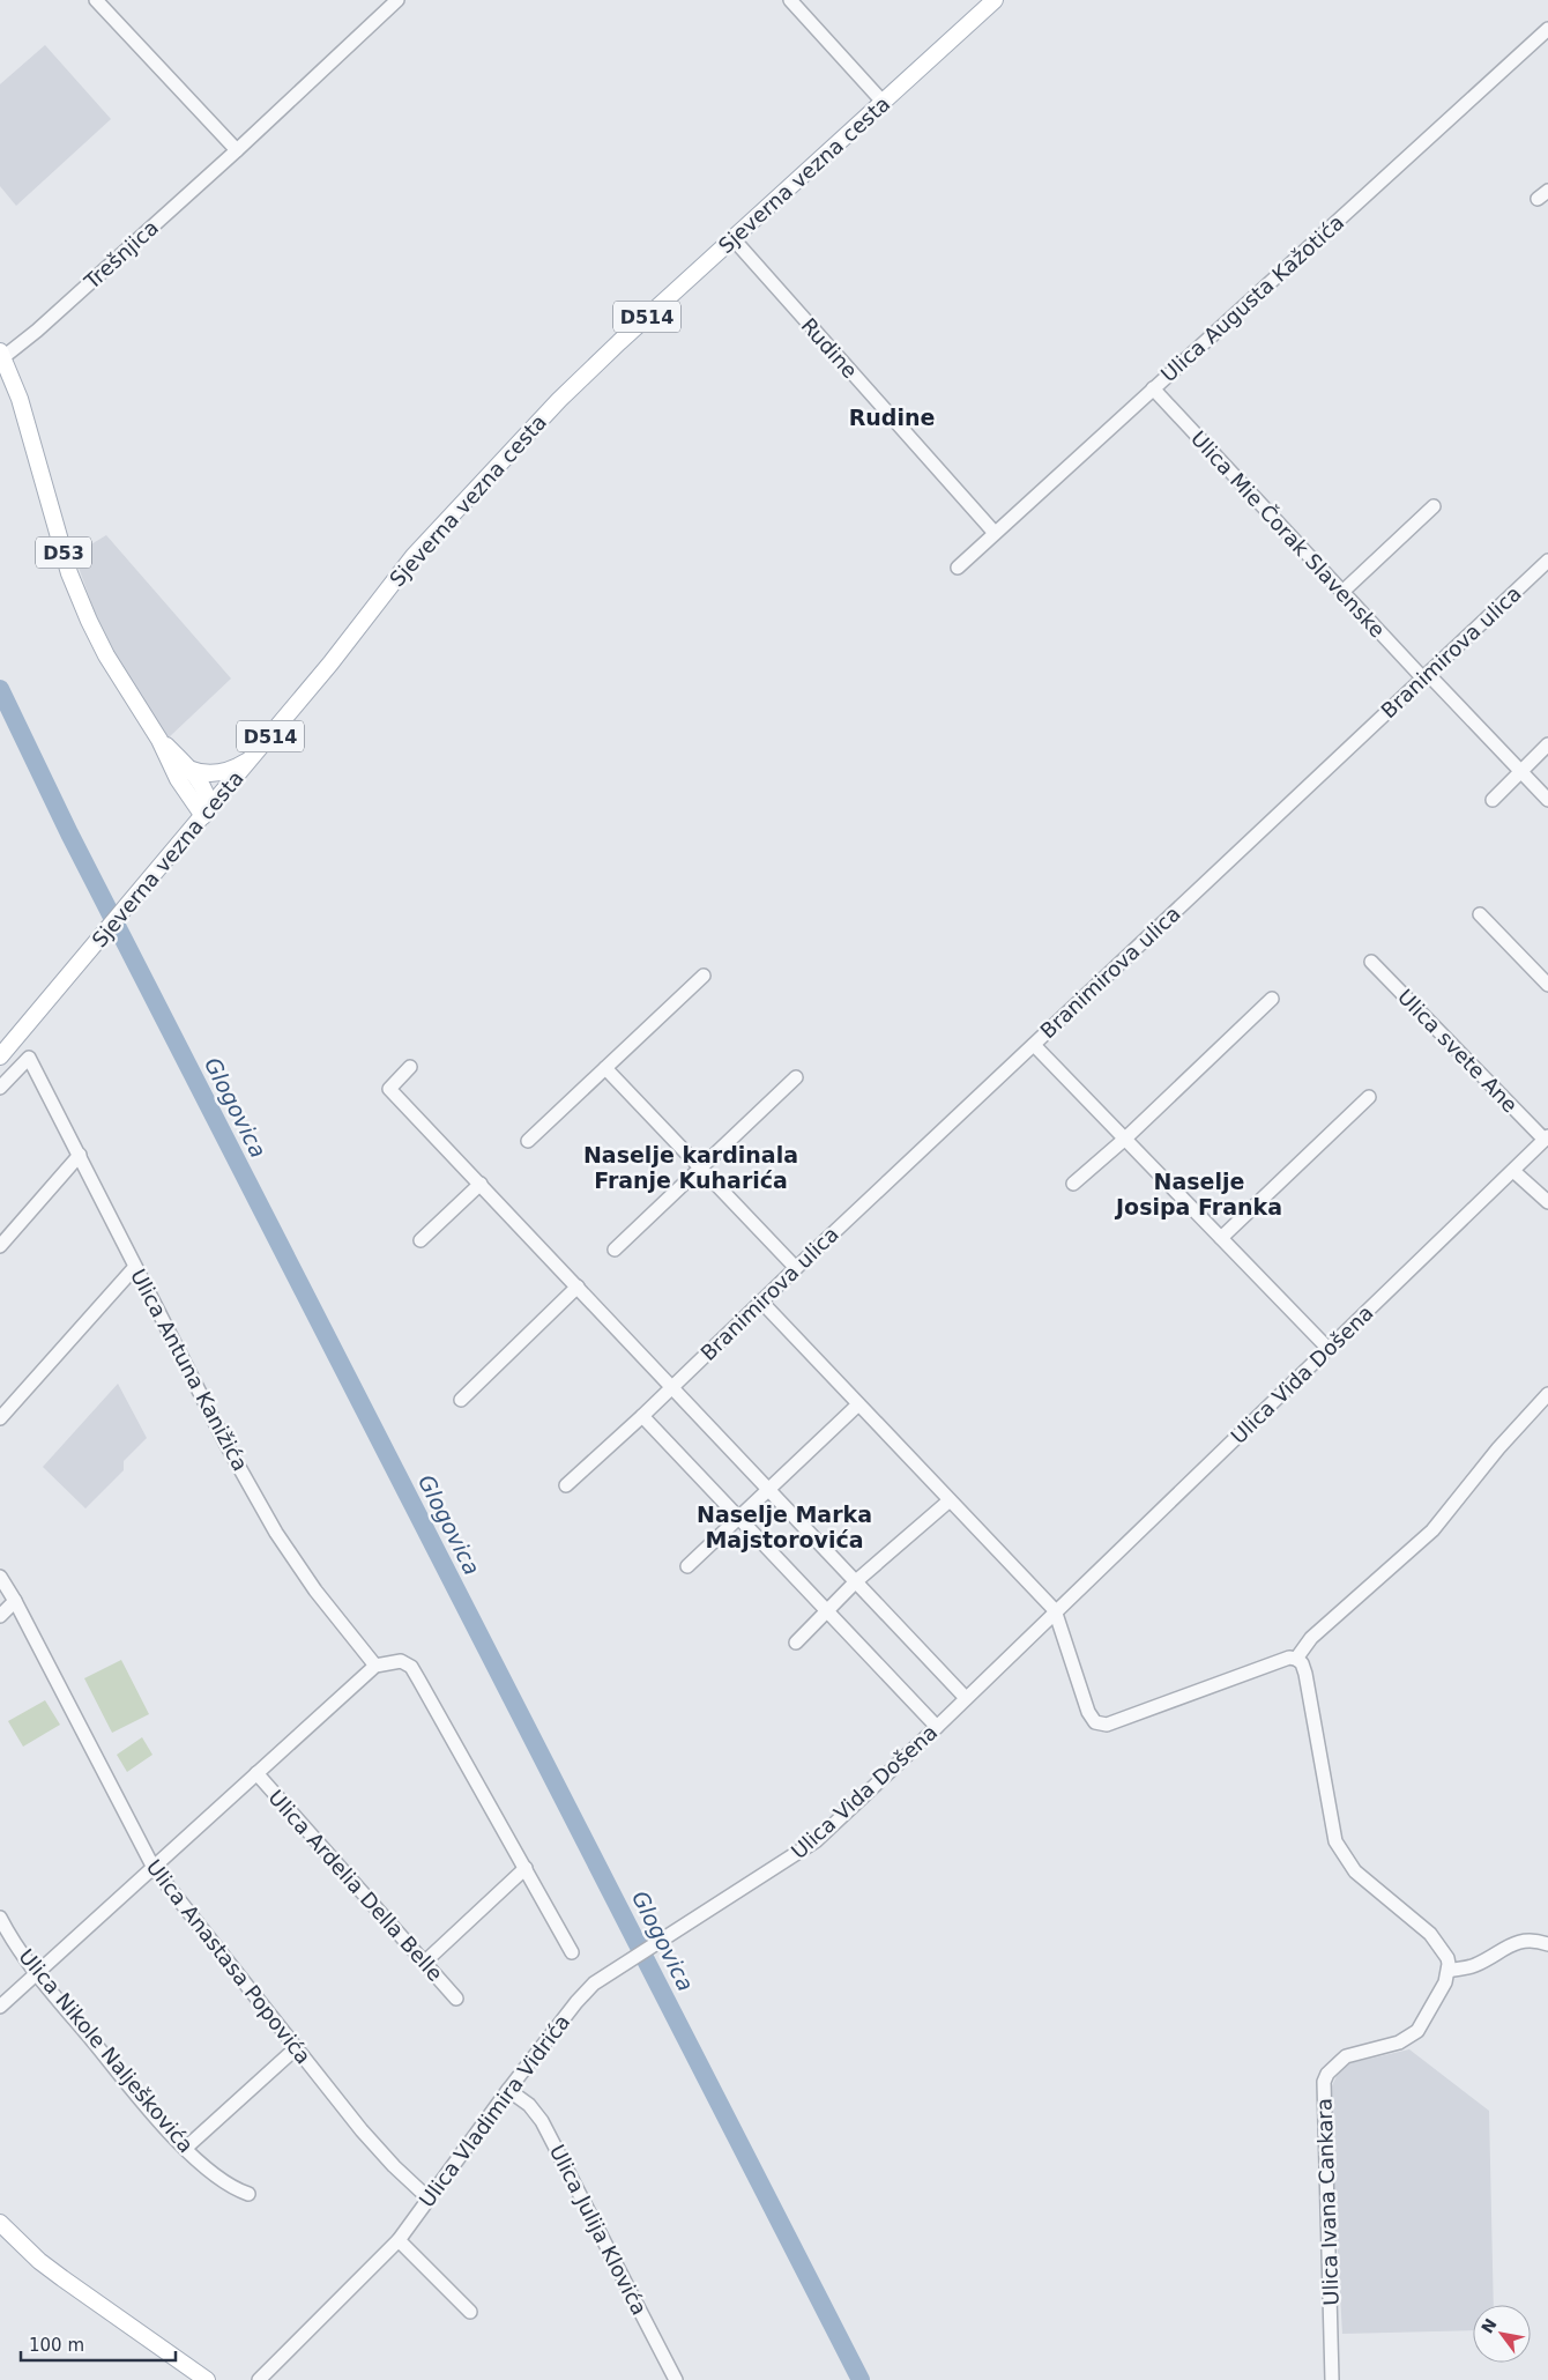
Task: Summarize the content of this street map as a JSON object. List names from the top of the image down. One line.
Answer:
{"streets":{"main road":["Sjeverna vezna cesta","D514","D53"],"street":["Trešnjica","Ulica Augusta Kažotića","Rudine","Ulica Mie Čorak Slavenske","Branimirova ulica","Ulica svete Ane","Ulica Antuna Kanižića","Ulica Vida Došena","Ulica Ardelia Della Belle","Ulica Anastasa Popovića","Ulica Nikole Nalješkovića","Ulica Vladimira Vidrića","Ulica Ivana Cankara","Ulica Julija Klovića"]},"crossings":[["Sjeverna vezna cesta","Rudine"],["Sjeverna vezna cesta","D53"],["Trešnjica","D53"],["Ulica Augusta Kažotića","Rudine"],["Ulica Augusta Kažotića","Ulica Mie Čorak Slavenske"],["Ulica Mie Čorak Slavenske","Branimirova ulica"],["Ulica svete Ane","Ulica Vida Došena"],["Ulica Vida Došena","Ulica Vladimira Vidrića"],["Ulica Anastasa Popovića","Ulica Vladimira Vidrića"],["Ulica Vladimira Vidrića","Ulica Julija Klovića"]],"districts":["Rudine","Naselje kardinala Franje Kuharića","Naselje Josipa Franka","Naselje Marka Majstorovića"],"water":["Glogovica"],"scale_bar":"100 m","north":"top left"}
